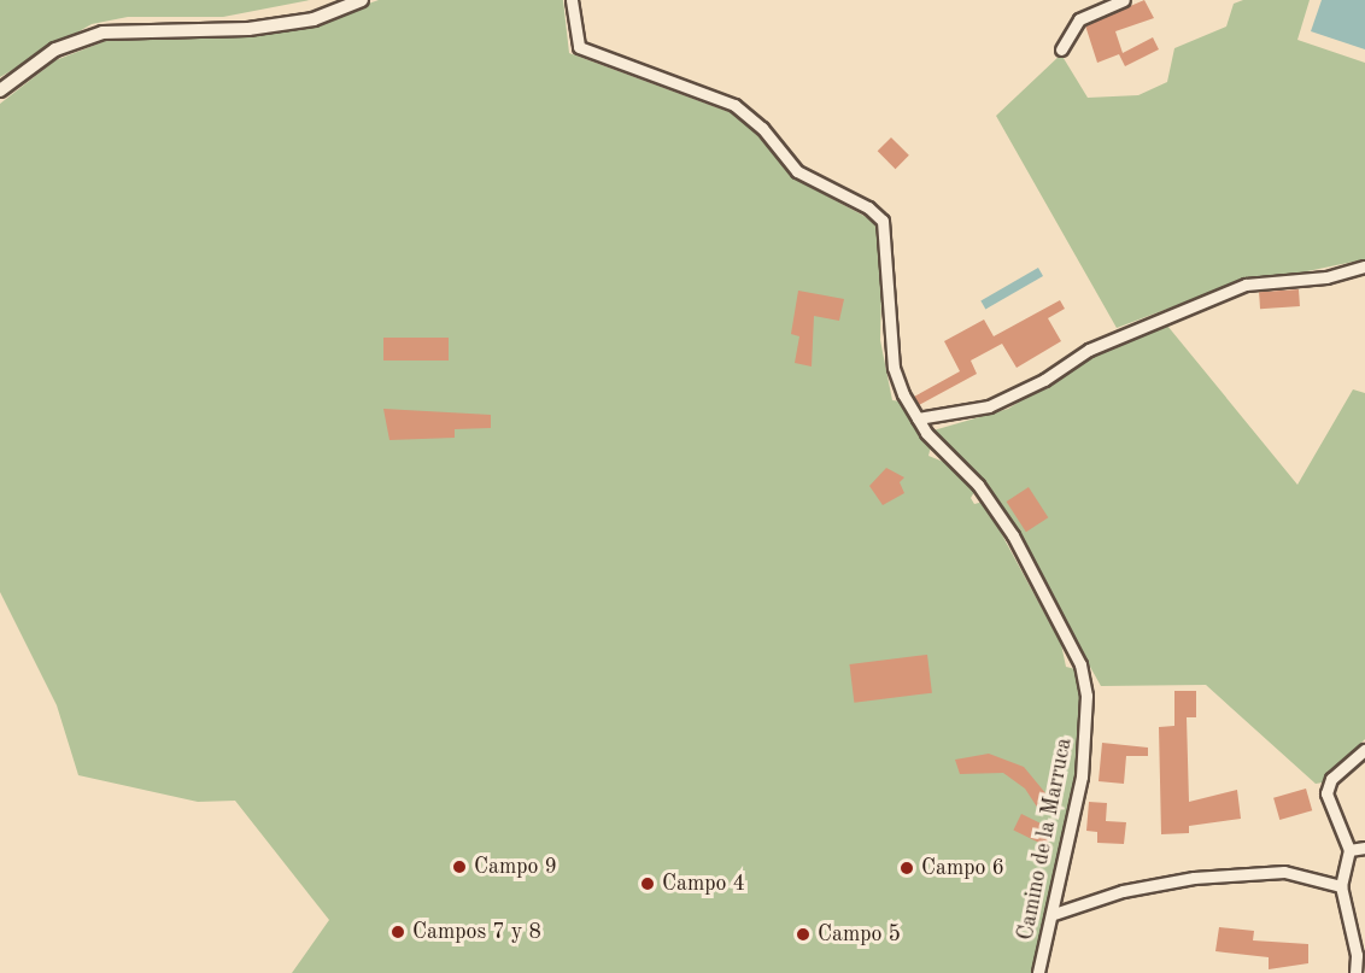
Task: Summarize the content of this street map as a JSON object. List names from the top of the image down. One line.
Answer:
{"streets":{"street":["Camino de la Marruca"]},"places":["Campo 9","Campo 6","Campo 4","Campos 7 y 8","Campo 5"]}
